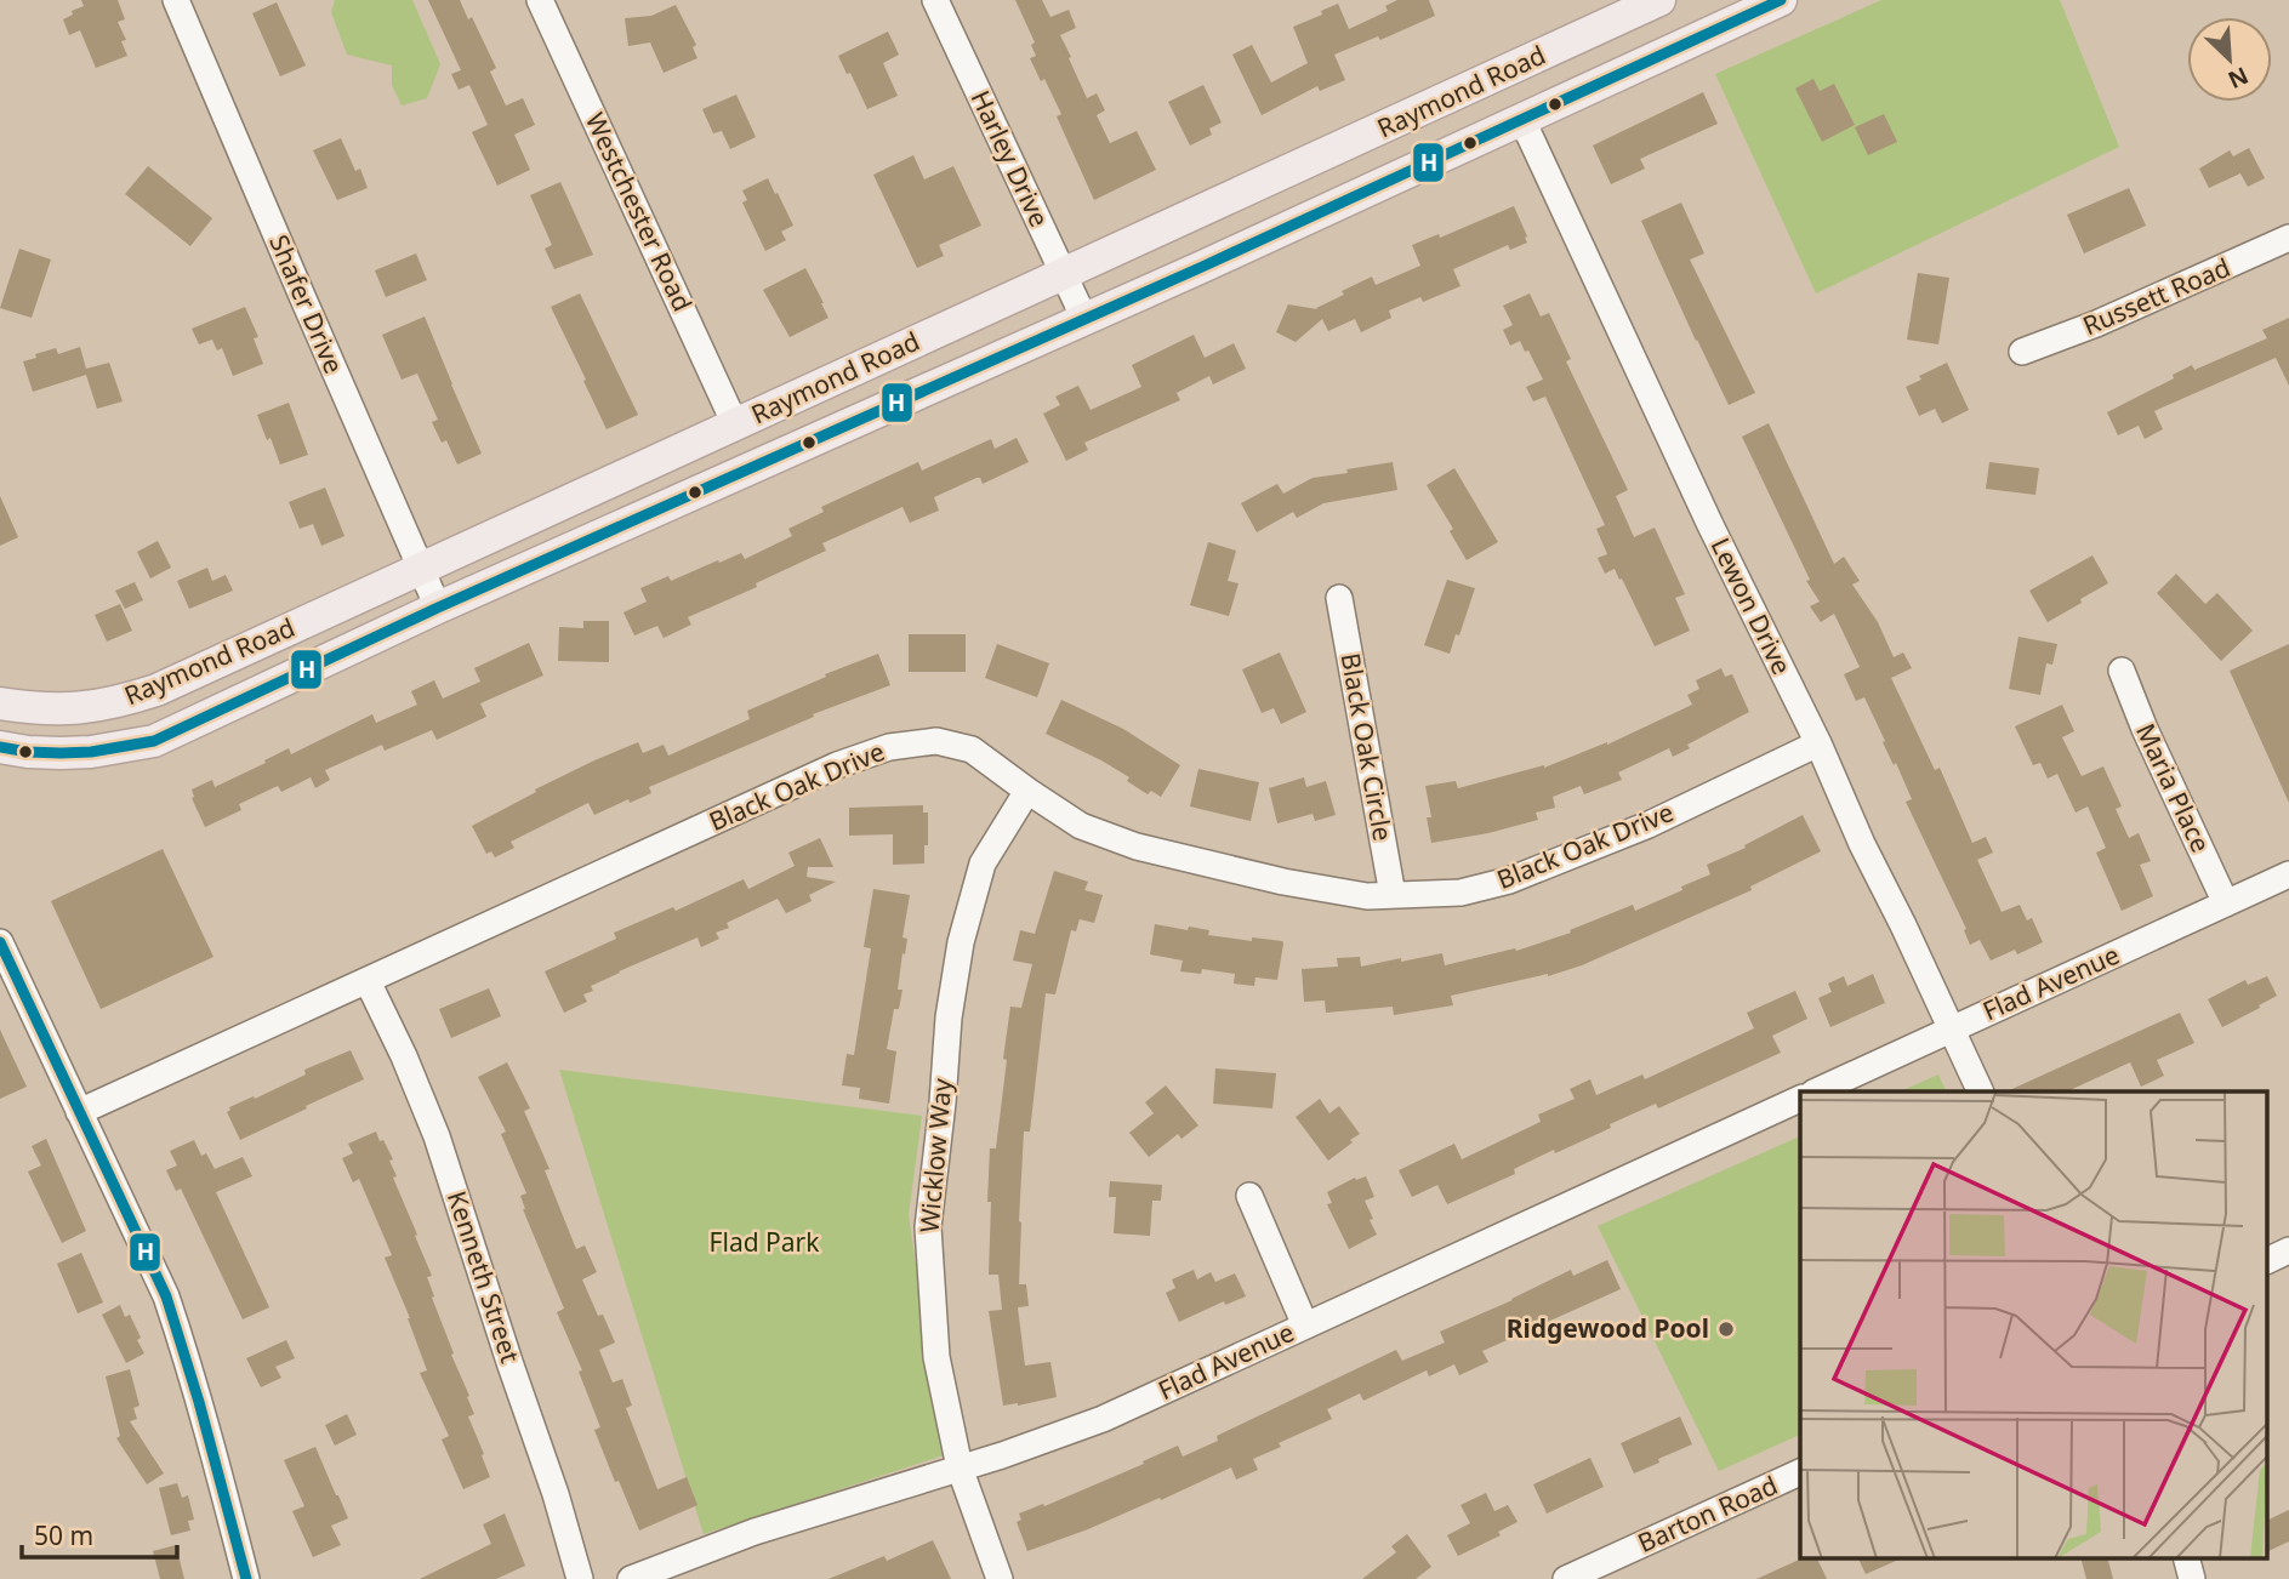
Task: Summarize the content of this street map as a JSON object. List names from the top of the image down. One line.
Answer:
{"streets":{"main road":["Raymond Road"],"street":["Harley Drive","Westchester Road","Russett Road","Shafer Drive","Lewon Drive","Black Oak Circle","Black Oak Drive","Maria Place","Flad Avenue","Wicklow Way","Kenneth Street","Barton Road"]},"crossings":[["Raymond Road","Harley Drive"],["Raymond Road","Westchester Road"],["Raymond Road","Shafer Drive"],["Raymond Road","Lewon Drive"],["Lewon Drive","Black Oak Drive"],["Lewon Drive","Flad Avenue"],["Black Oak Circle","Black Oak Drive"],["Black Oak Drive","Wicklow Way"],["Black Oak Drive","Kenneth Street"],["Maria Place","Flad Avenue"],["Flad Avenue","Wicklow Way"]],"parks":["Flad Park"],"places":["Ridgewood Pool"],"lines":["transit line H"],"scale_bar":"50 m","north":"bottom right"}
